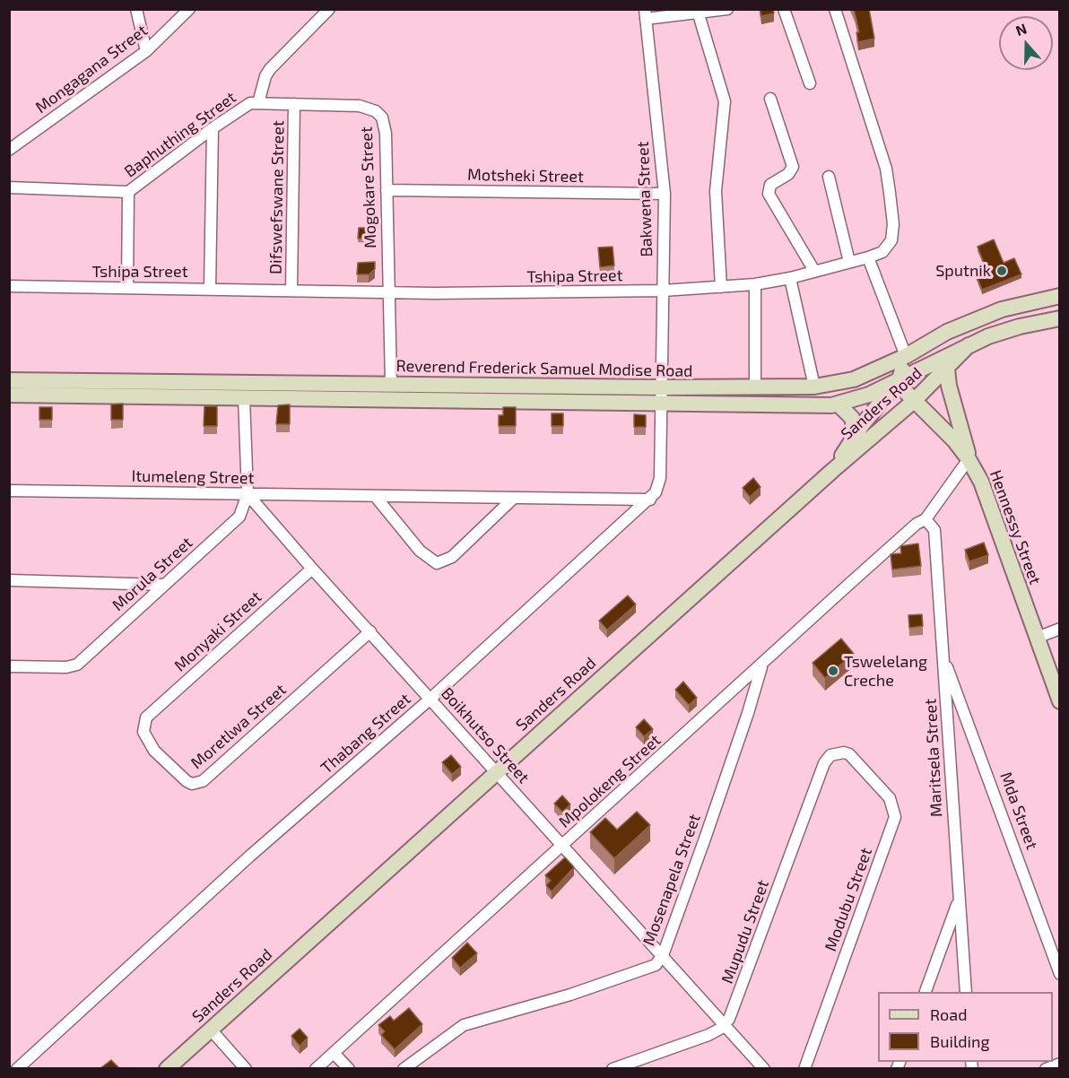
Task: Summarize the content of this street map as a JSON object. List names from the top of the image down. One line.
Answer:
{"streets":{"main road":["Reverend Frederick Samuel Modise Road","Sanders Road","Hennessy Street"],"street":["Mongagana Street","Baphuthing Street","Motsheki Street","Mogokare Street","Difswefswane Street","Bakwena Street","Tshipa Street","Itumeleng Street","Morula Street","Monyaki Street","Moretlwa Street","Thabang Street","Boikhutso Street","Maritsela Street","Mpolokeng Street","Mda Street","Mosenapela Street","Modubu Street","Mupudu Street"]},"crossings":[["Baphuthing Street","Mogokare Street"],["Baphuthing Street","Tshipa Street"],["Motsheki Street","Mogokare Street"],["Motsheki Street","Bakwena Street"],["Mogokare Street","Difswefswane Street"],["Mogokare Street","Tshipa Street"],["Mogokare Street","Reverend Frederick Samuel Modise Road"],["Difswefswane Street","Tshipa Street"],["Bakwena Street","Tshipa Street"],["Bakwena Street","Reverend Frederick Samuel Modise Road"],["Bakwena Street","Thabang Street"],["Reverend Frederick Samuel Modise Road","Sanders Road"],["Reverend Frederick Samuel Modise Road","Hennessy Street"],["Reverend Frederick Samuel Modise Road","Thabang Street"],["Sanders Road","Hennessy Street"],["Sanders Road","Boikhutso Street"],["Itumeleng Street","Morula Street"],["Itumeleng Street","Thabang Street"],["Itumeleng Street","Boikhutso Street"],["Hennessy Street","Mpolokeng Street"],["Morula Street","Boikhutso Street"],["Monyaki Street","Moretlwa Street"],["Monyaki Street","Boikhutso Street"],["Moretlwa Street","Boikhutso Street"],["Thabang Street","Boikhutso Street"],["Boikhutso Street","Mpolokeng Street"],["Boikhutso Street","Mosenapela Street"],["Boikhutso Street","Mupudu Street"],["Maritsela Street","Mpolokeng Street"],["Maritsela Street","Mda Street"],["Mpolokeng Street","Mosenapela Street"],["Modubu Street","Mupudu Street"]],"places":["Sputnik","Tswelelang Creche"],"legend":["Road","Building"],"north":"top"}
